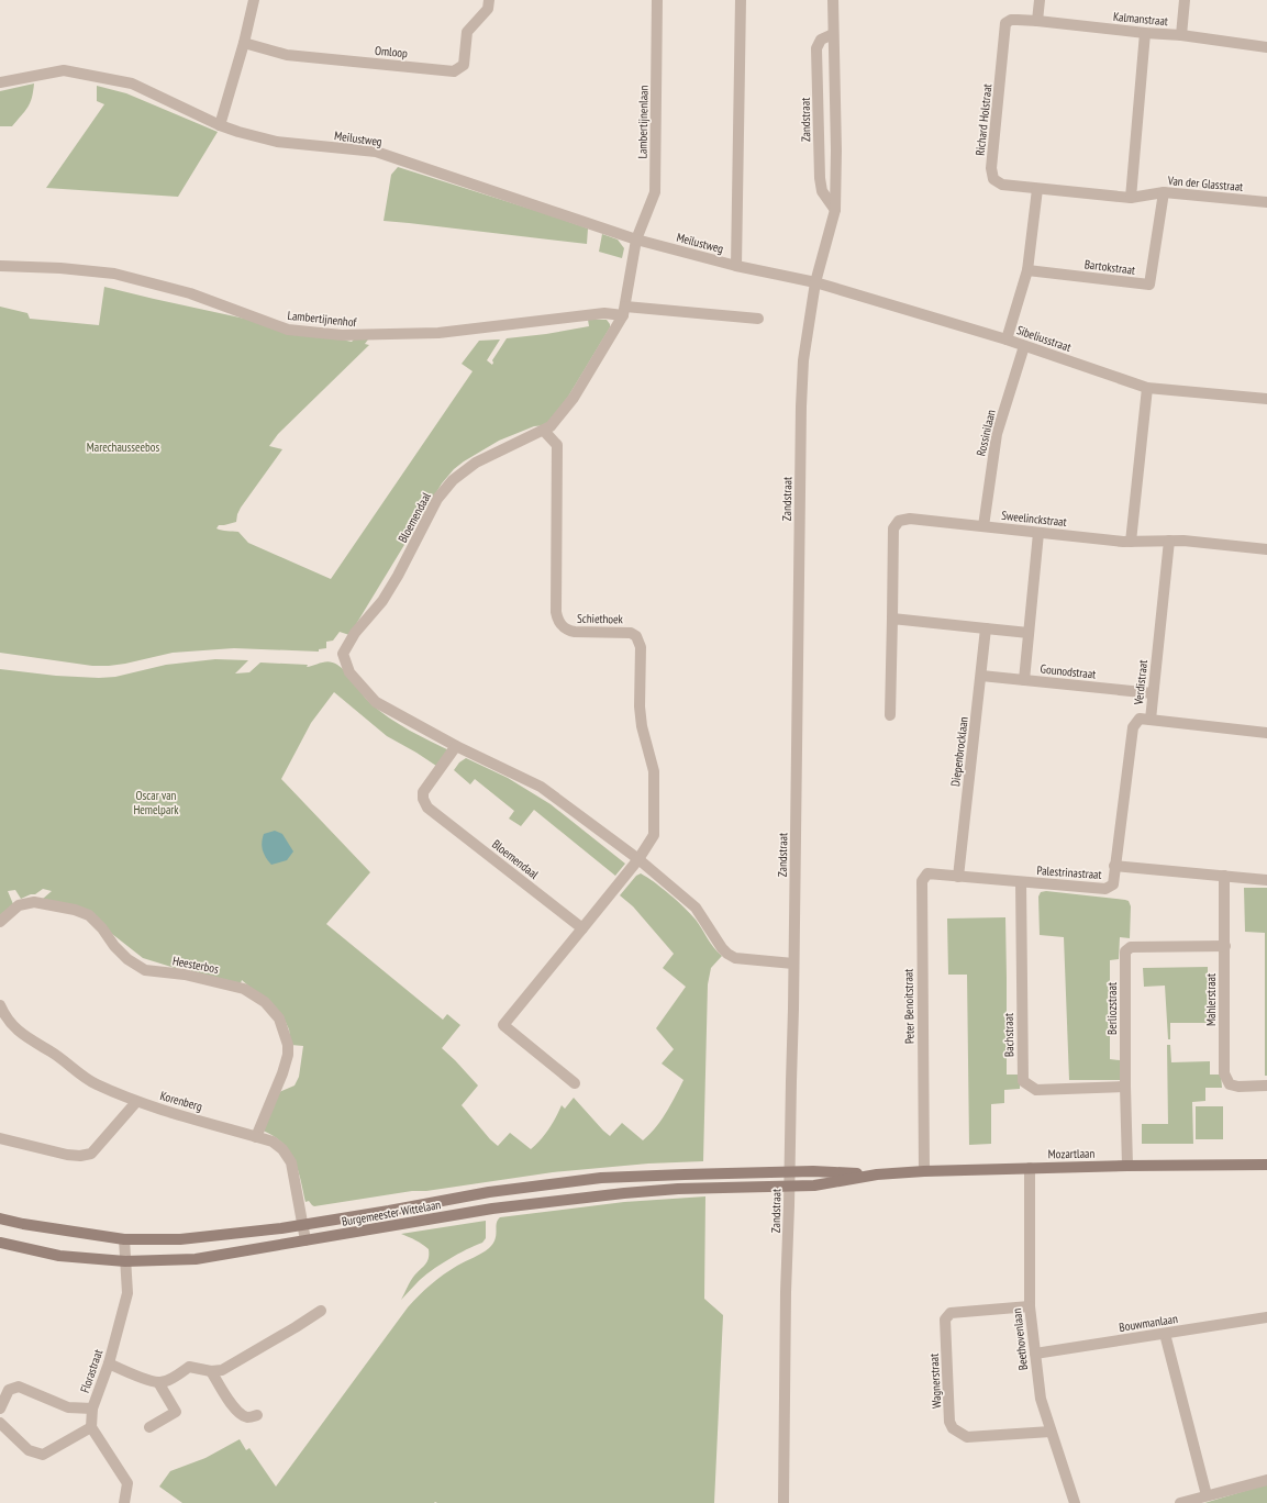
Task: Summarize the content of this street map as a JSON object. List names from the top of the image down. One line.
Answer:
{"streets":{"street":["Kalmanstraat","Omloop","Zandstraat","Richard Holstraat","Lambertijnenlaan","Meilustweg","Van der Glasstraat","Bartokstraat","Lambertijnenhof","Sibeliusstraat","Rossinilaan","Bloemendaal","Sweelinckstraat","Schiethoek","Gounodstraat","Verdistraat","Diepenbrocklaan","Palestrinastraat","Heesterbos","Mahlerstraat","Peter Benoitstraat","Berliozstraat","Bachstraat","Korenberg","Mozartlaan","Burgemeester Wittelaan","Bouwmanlaan","Beethovenlaan","Florastraat","Wagnerstraat"]},"crossings":[["Kalmanstraat","Richard Holstraat"],["Zandstraat","Meilustweg"],["Zandstraat","Sibeliusstraat"],["Zandstraat","Bloemendaal"],["Zandstraat","Mozartlaan"],["Zandstraat","Burgemeester Wittelaan"],["Richard Holstraat","Van der Glasstraat"],["Lambertijnenlaan","Meilustweg"],["Lambertijnenlaan","Bloemendaal"],["Meilustweg","Sibeliusstraat"],["Meilustweg","Bloemendaal"],["Van der Glasstraat","Bartokstraat"],["Lambertijnenhof","Bloemendaal"],["Sibeliusstraat","Rossinilaan"],["Rossinilaan","Sweelinckstraat"],["Bloemendaal","Schiethoek"],["Sweelinckstraat","Verdistraat"],["Gounodstraat","Verdistraat"],["Gounodstraat","Diepenbrocklaan"],["Verdistraat","Palestrinastraat"],["Diepenbrocklaan","Palestrinastraat"],["Diepenbrocklaan","Peter Benoitstraat"],["Palestrinastraat","Mahlerstraat"],["Palestrinastraat","Peter Benoitstraat"],["Palestrinastraat","Bachstraat"],["Heesterbos","Korenberg"],["Mahlerstraat","Berliozstraat"],["Peter Benoitstraat","Mozartlaan"],["Berliozstraat","Bachstraat"],["Berliozstraat","Mozartlaan"],["Korenberg","Burgemeester Wittelaan"],["Mozartlaan","Burgemeester Wittelaan"],["Mozartlaan","Beethovenlaan"],["Burgemeester Wittelaan","Florastraat"],["Bouwmanlaan","Beethovenlaan"],["Beethovenlaan","Wagnerstraat"]],"parks":["Marechausseebos","Oscar van Hemelpark"]}
